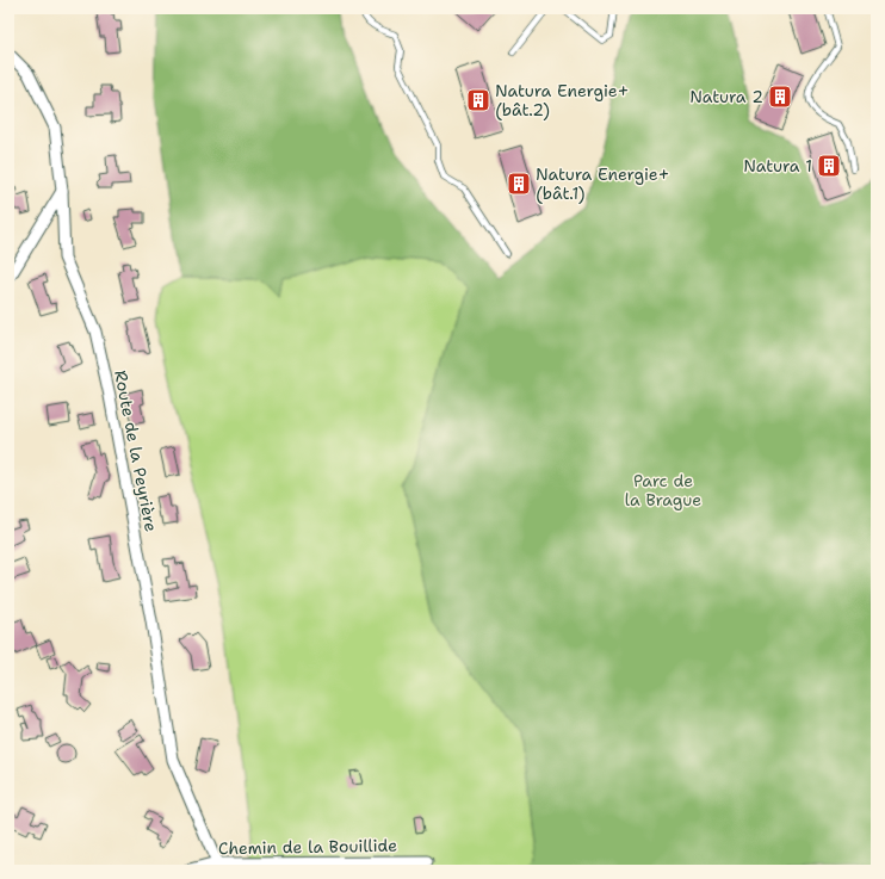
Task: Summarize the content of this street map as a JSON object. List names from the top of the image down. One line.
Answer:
{"streets":{"street":["Route de la Peyrière","Chemin de la Bouillide"]},"crossings":[["Route de la Peyrière","Chemin de la Bouillide"]],"parks":["Parc de la Brague"],"places":{"building":["Natura 2","Natura Energie+ (bât.2)","Natura 1","Natura Energie+ (bât.1)"]}}
